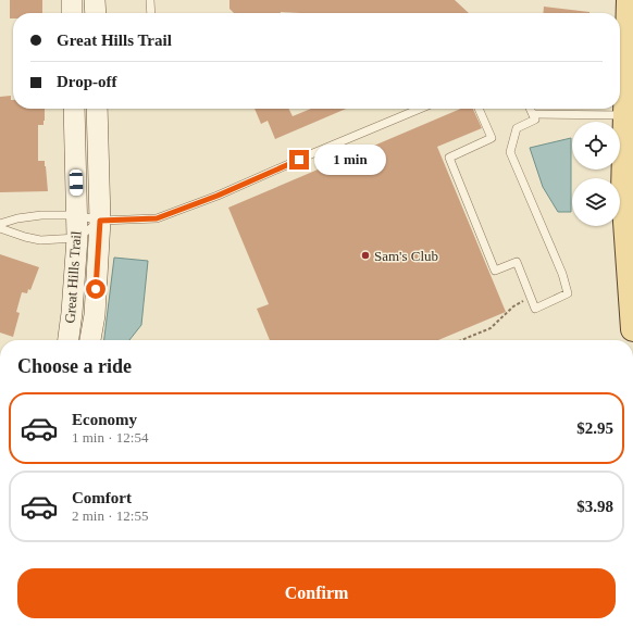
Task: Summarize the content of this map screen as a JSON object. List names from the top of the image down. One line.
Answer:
{"streets":{"street":["Great Hills Trail"]},"places":["Sam's Club"],"page":{"banner":["Great Hills Trail","Drop-off"],"bubble":"1 min","heading":"Choose a ride","list":[{"name":"Economy","note":"1 min · 12:54","value":"$2.95"},{"name":"Comfort","note":"2 min · 12:55","value":"$3.98"}],"buttons":"Confirm"}}
